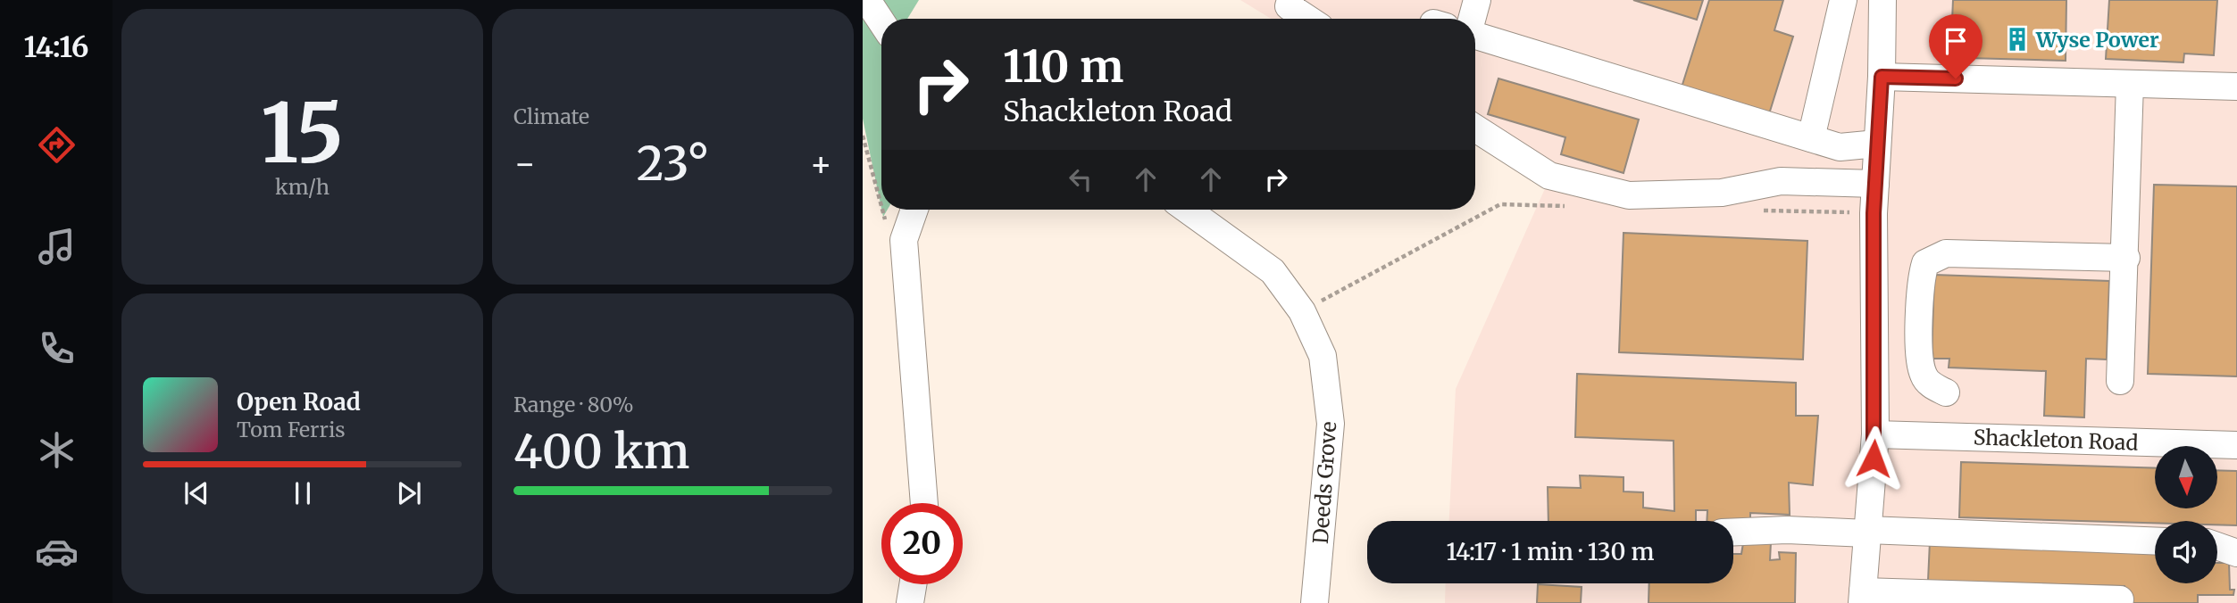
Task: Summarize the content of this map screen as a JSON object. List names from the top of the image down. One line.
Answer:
{"streets":{"street":["Shackleton Road","Deeds Grove"]},"places":{"building":["Wyse Power"]},"north":"bottom","page":{"tabs":"14:16","tile":[["15","km/h"],"Climate",["Range · 80%","400 km"]],"turn":["110 m","Shackleton Road"],"heat":["−","23°","+"],"song":["Open Road","Tom Ferris"],"limit":"20","trip":"14:17 · 1 min · 130 m"}}
